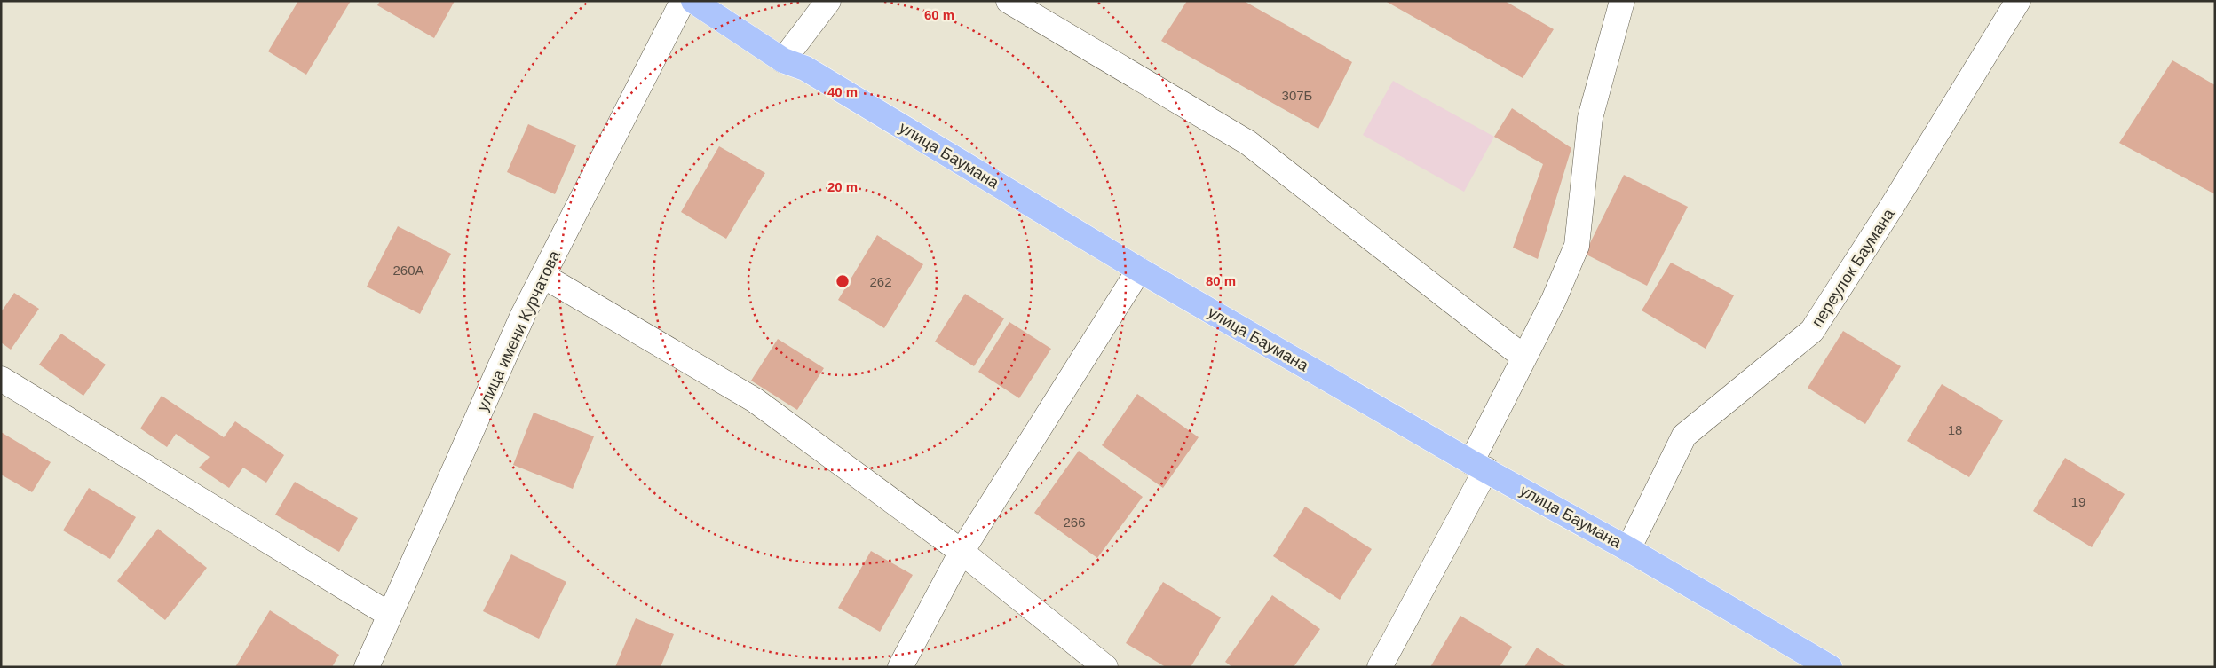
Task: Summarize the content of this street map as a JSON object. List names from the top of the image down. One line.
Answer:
{"streets":{"main road":["улица Баумана"],"street":["переулок Баумана","улица имени Курчатова"]},"crossings":[["улица Баумана","переулок Баумана"]],"house_numbers":["307Б","260А","262","18","19","266"],"rings":["60 m","40 m","20 m","80 m"]}
